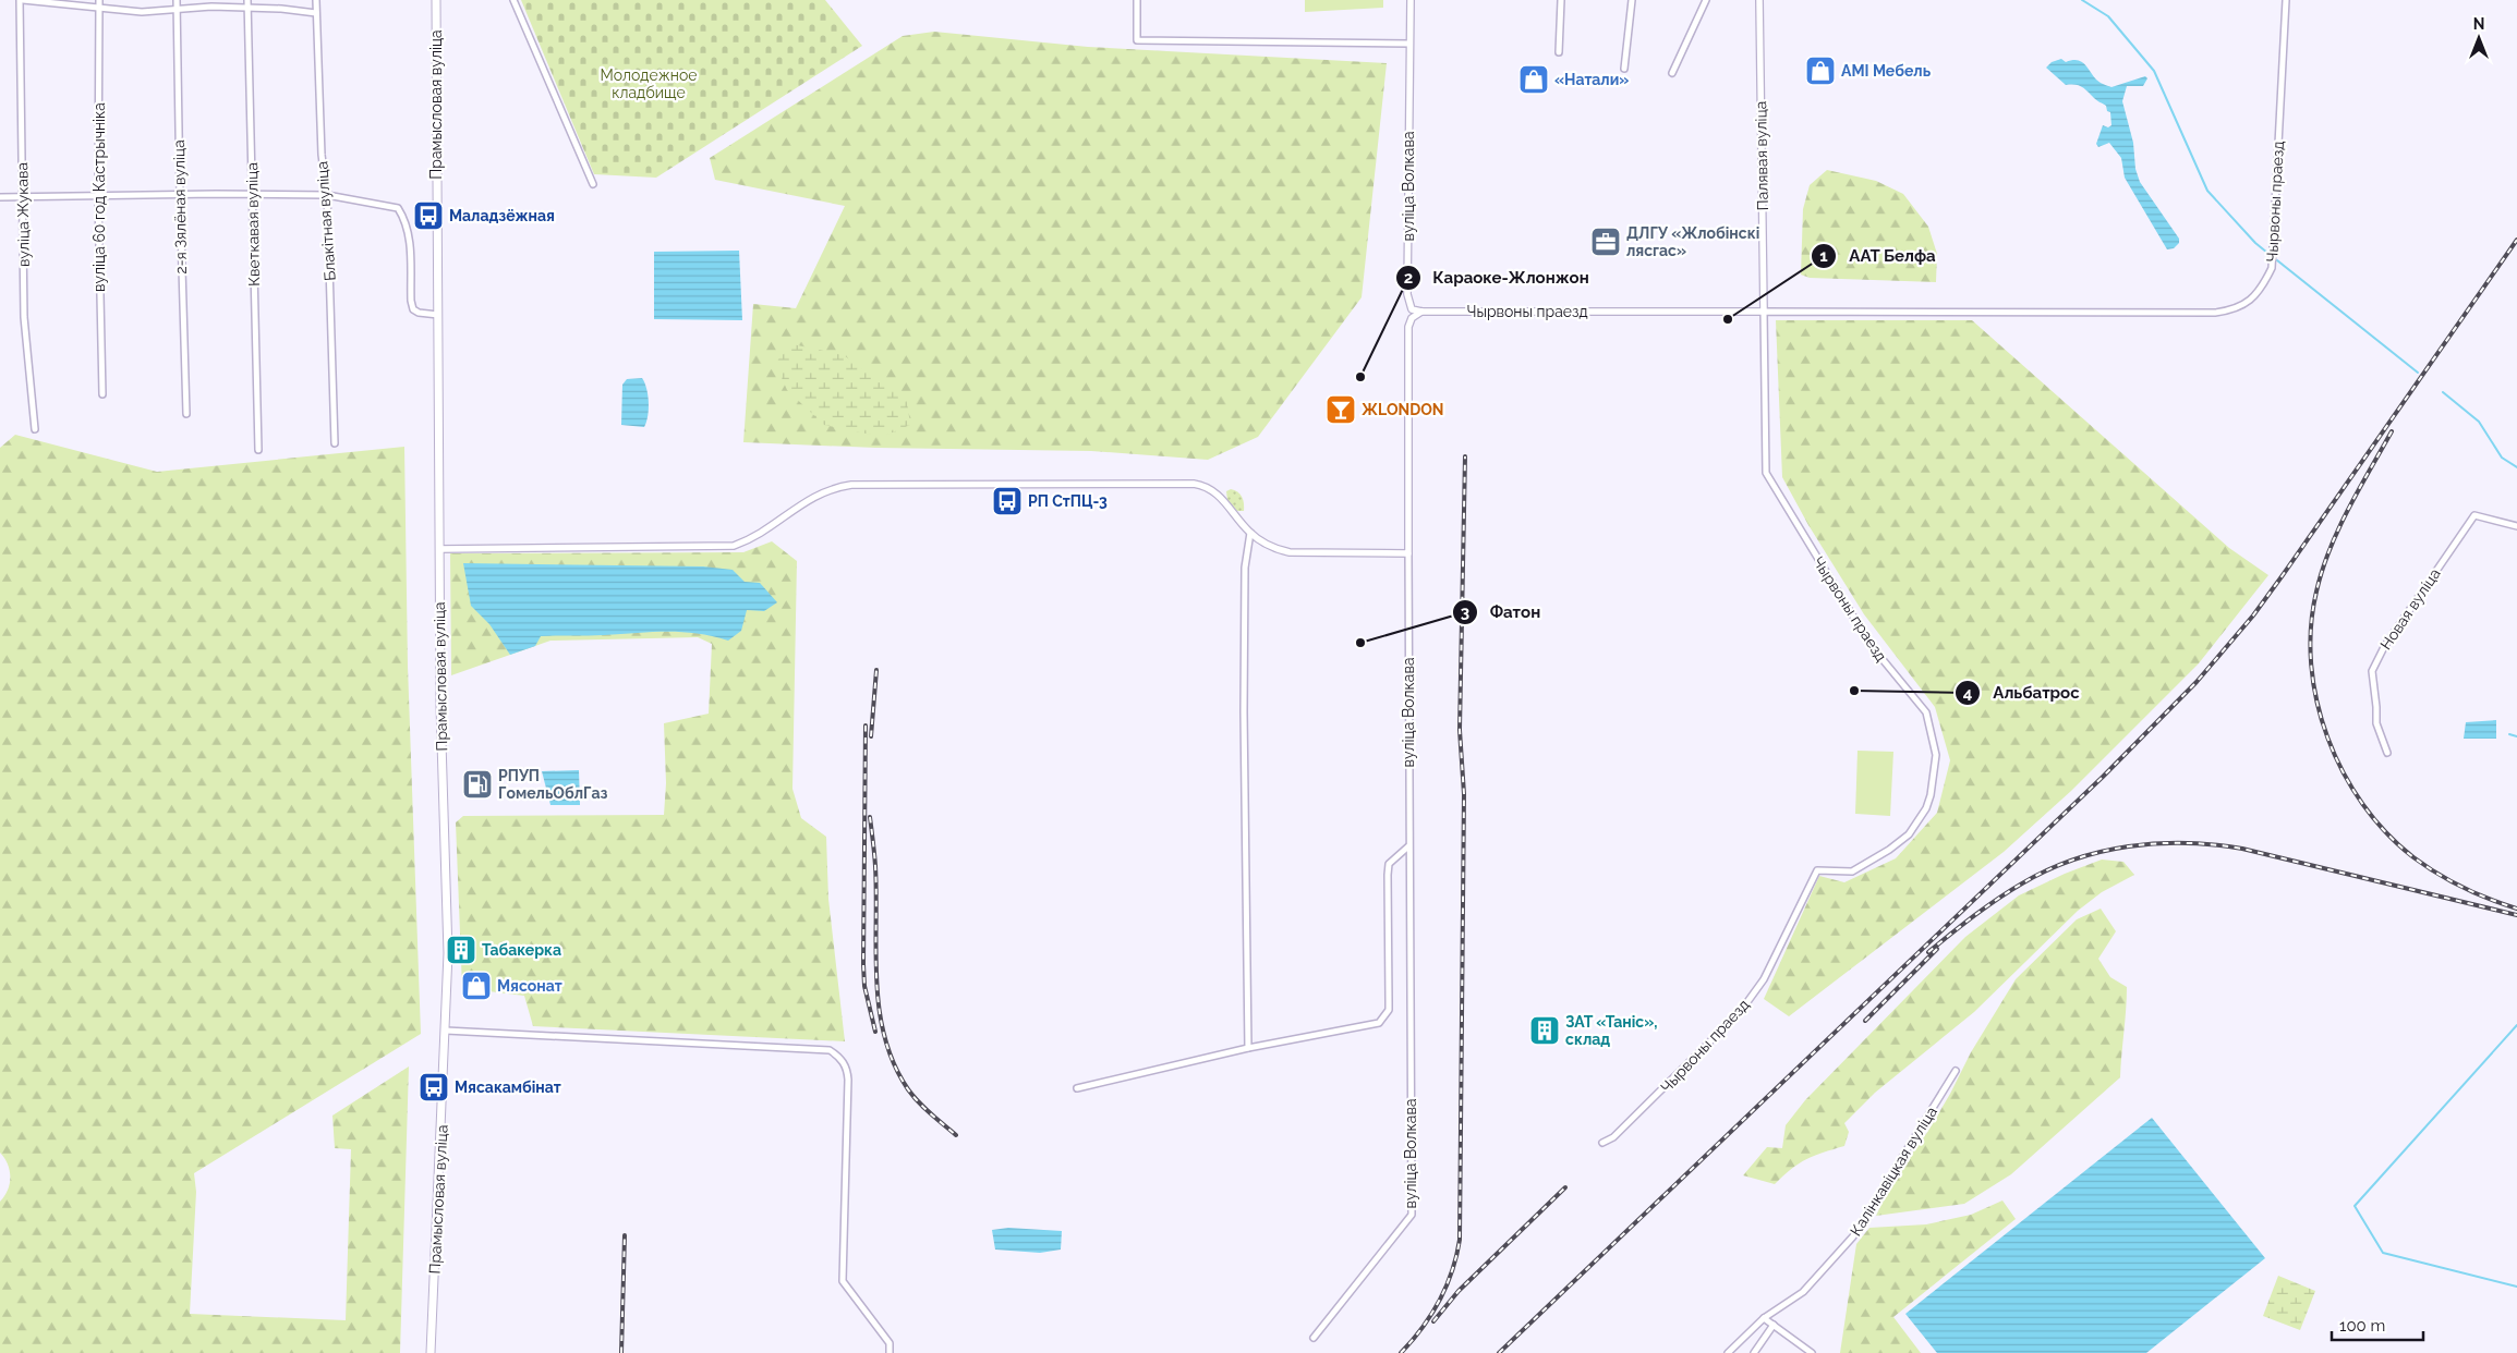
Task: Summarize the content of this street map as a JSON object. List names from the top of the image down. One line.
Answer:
{"streets":{"main road":["Прамысловая вуліца"],"street":["Палявая вуліца","вуліца Волкава","вуліца 60 год Кастрычніка","Чырвоны праезд","2-я Зялёная вуліца","вуліца Жукава","Блакітная вуліца","Кветкавая вуліца","Новая вуліца","Калінкавіцкая вуліца"]},"crossings":[["Палявая вуліца","Чырвоны праезд"],["вуліца Волкава","Чырвоны праезд"]],"parks":["Молодежное кладбище"],"places":{"shop":["AMI Мебель","«Натали»","Мясонат"],"bus stop":["Маладзёжная","РП СтПЦ-3","Мясакамбінат"],"office":["ДЛГУ «Жлобінскі лясгас»"],"other":["ААТ Белфа","Караоке-Жлонжон","Фатон","Альбатрос"],"bar":["ЖLONDON"],"fuel station":["РПУП ГомельОблГаз"],"building":["Табакерка","ЗАТ «Таніс», склад"]},"scale_bar":"100 m","north":"top"}
